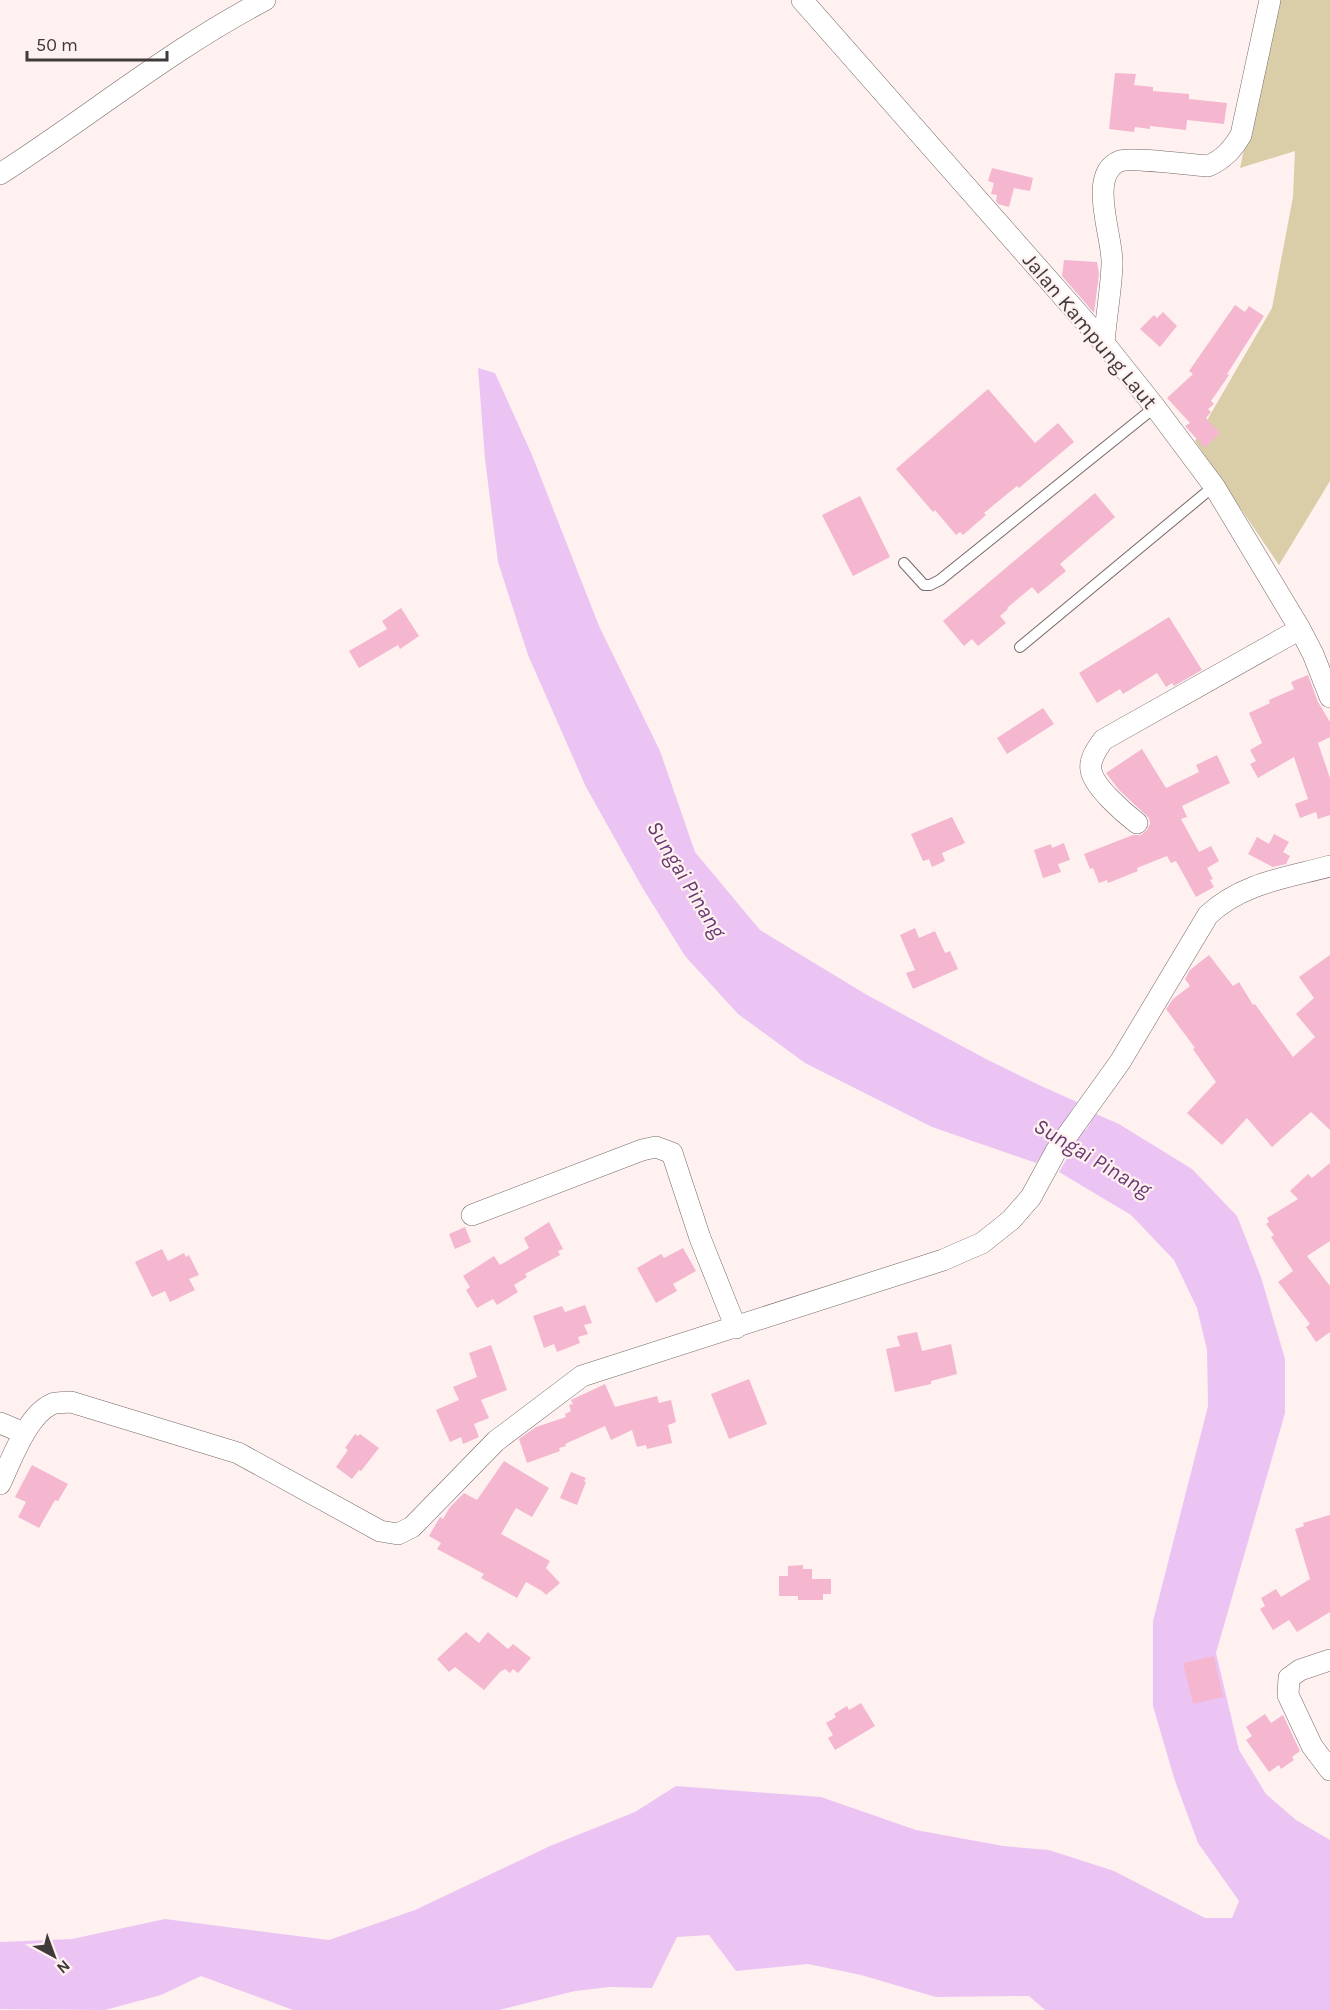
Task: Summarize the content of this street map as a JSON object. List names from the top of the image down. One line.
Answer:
{"streets":{"street":["Jalan Kampung Laut"]},"water":["Sungai Pinang"],"scale_bar":"50 m","north":"bottom right"}
